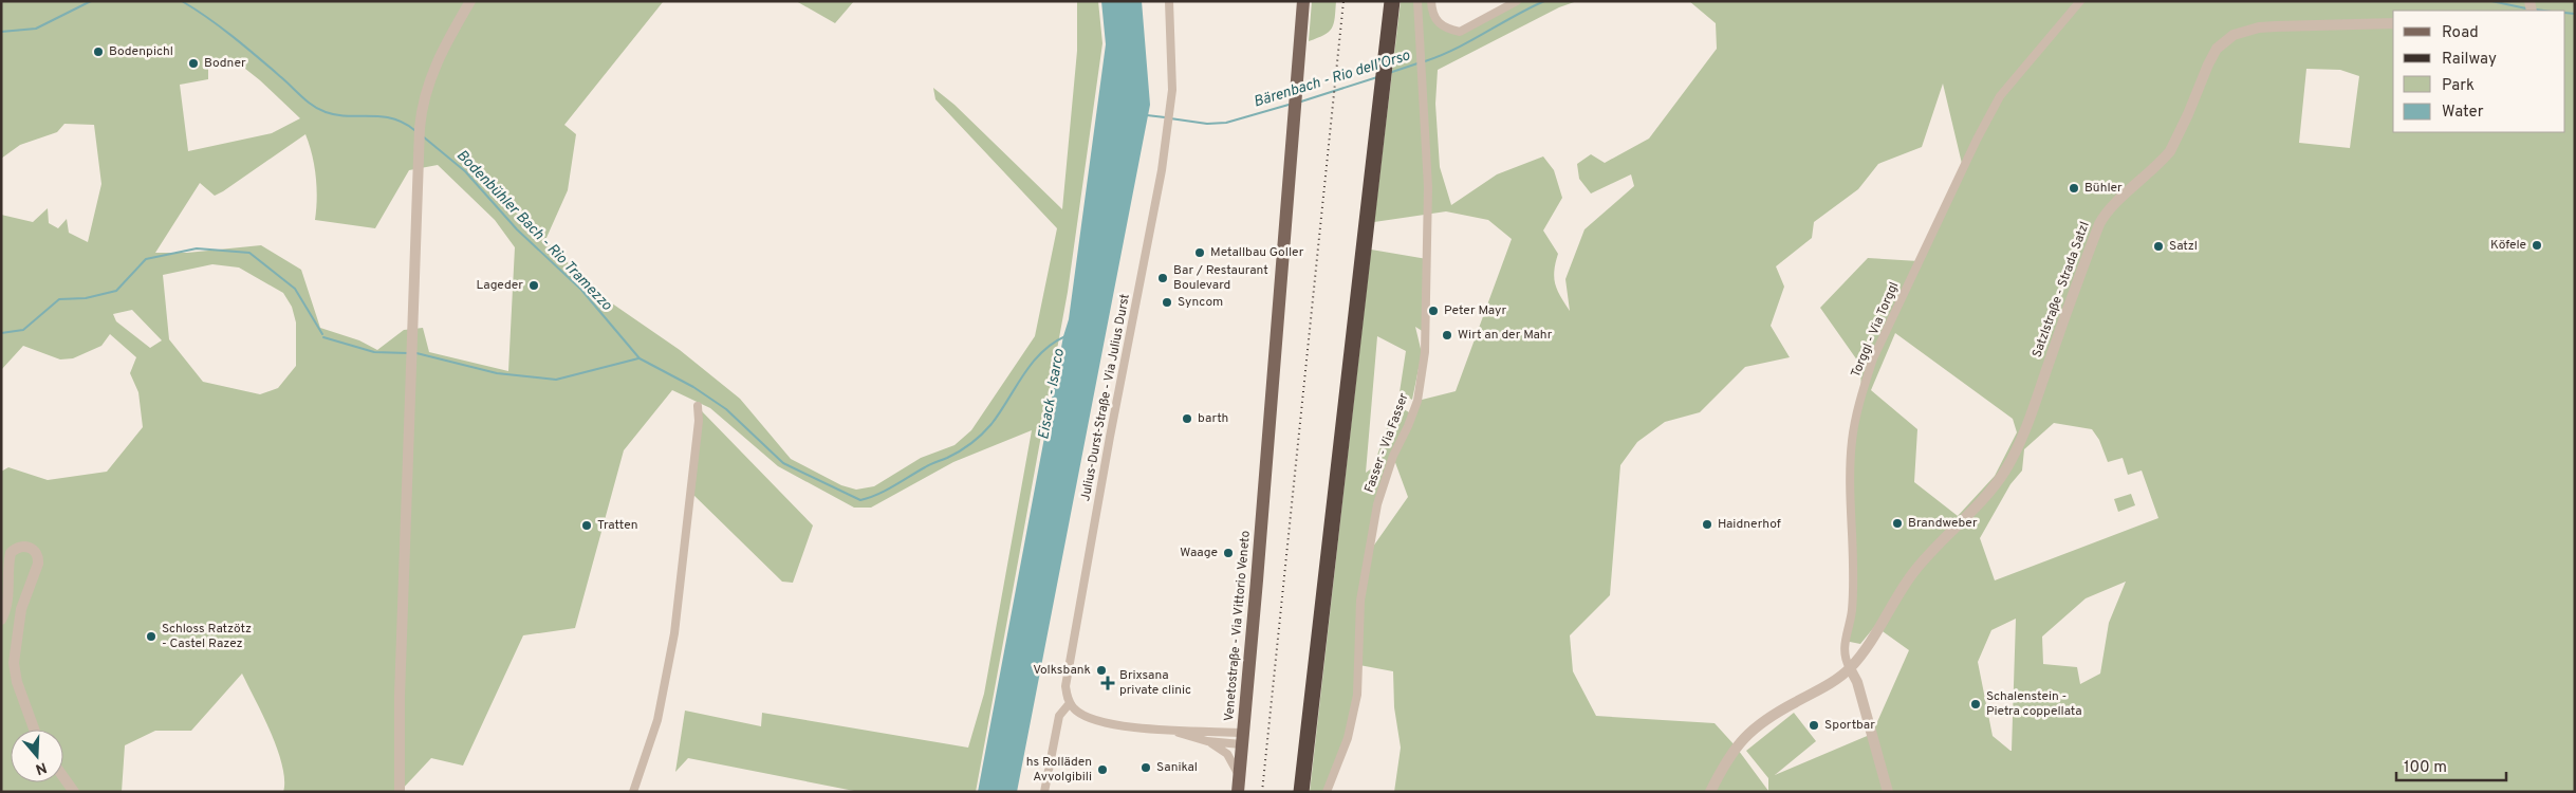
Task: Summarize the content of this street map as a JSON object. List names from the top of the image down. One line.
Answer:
{"streets":{"main road":["Venetostraße - Via Vittorio Veneto"],"street":["Satzlstraße - Strada Satzl","Torggl - Via Torggl","Julius-Durst-Straße - Via Julius Durst","Fasser - Via Fasser"]},"crossings":[["Satzlstraße - Strada Satzl","Torggl - Via Torggl"]],"water":["Bärenbach - Rio dell’Orso","Bodenbühler Bach - Rio Tramezzo","Eisack - Isarco"],"places":{"other":["Bodenpichl","Bodner","Bühler","Köfele","Satzl","Metallbau Goller","Bar / Restaurant Boulevard","Lageder","Syncom","Peter Mayr","Wirt an der Mahr","barth","Brandweber","Haidnerhof","Tratten","Waage","Schloss Ratzötz - Castel Razez","Volksbank","Schalenstein - Pietra coppellata","Sportbar","Sanikal","hs Rolläden Avvolgibili"],"health":["Brixsana private clinic"]},"legend":["Road","Railway","Park","Water"],"scale_bar":"100 m","north":"bottom"}
